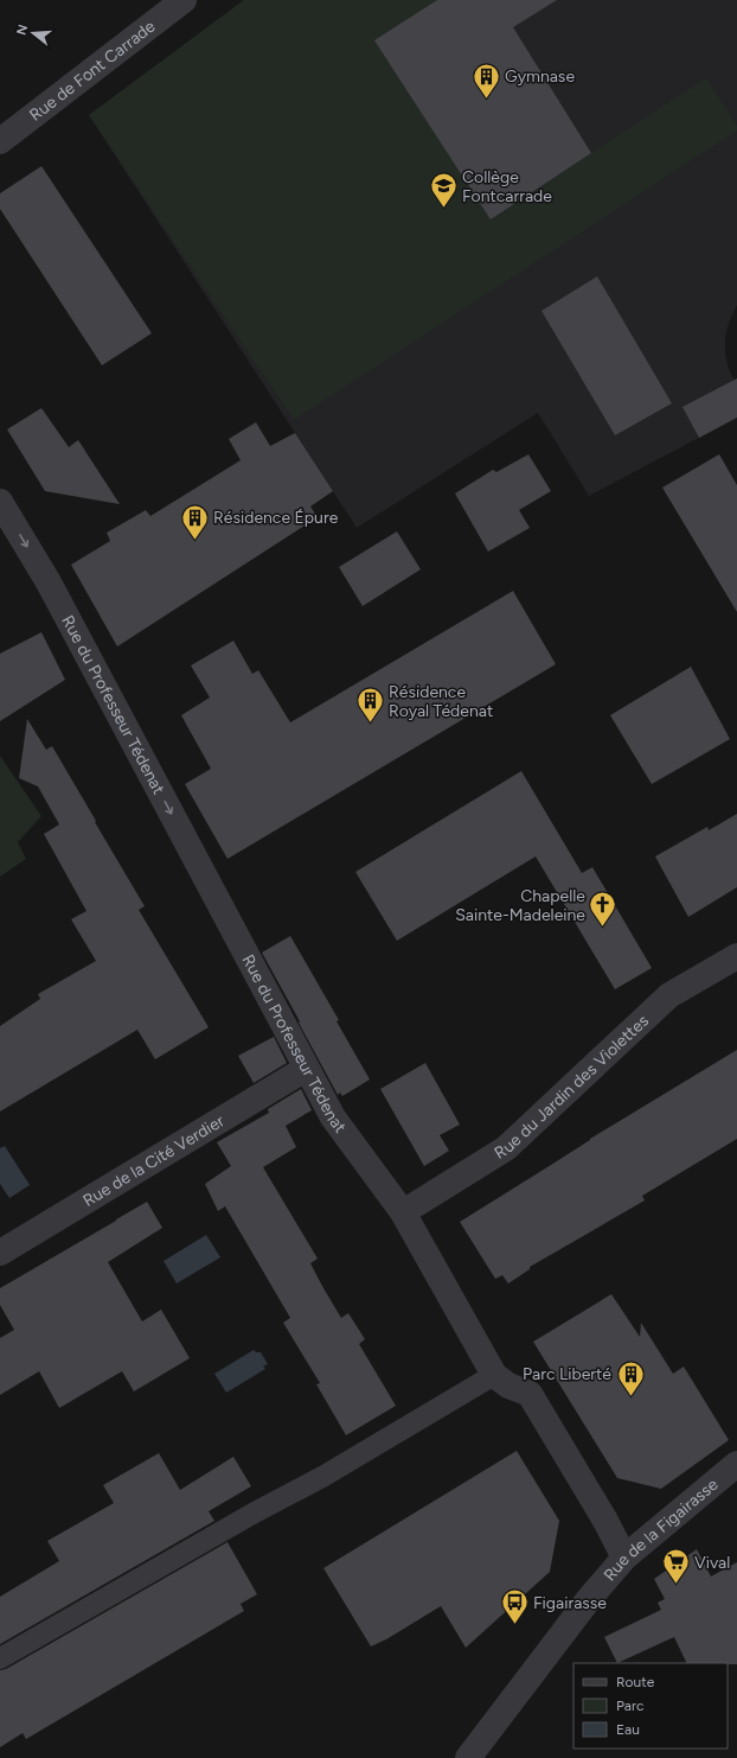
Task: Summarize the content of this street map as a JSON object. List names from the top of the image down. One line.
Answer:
{"streets":{"street":["Rue de Font Carrade","Rue du Professeur Tédenat","Rue du Jardin des Violettes","Rue de la Cité Verdier","Rue de la Figairasse"]},"crossings":[["Rue du Professeur Tédenat","Rue du Jardin des Violettes"],["Rue du Professeur Tédenat","Rue de la Cité Verdier"],["Rue du Professeur Tédenat","Rue de la Figairasse"]],"one_way":["Rue du Professeur Tédenat"],"places":{"building":["Gymnase","Résidence Épure","Résidence Royal Tédenat","Parc Liberté"],"school or university":["Collège Fontcarrade"],"church":["Chapelle Sainte-Madeleine"],"supermarket":["Vival"],"bus stop":["Figairasse"]},"legend":["Route","Parc","Eau"],"north":"left"}
